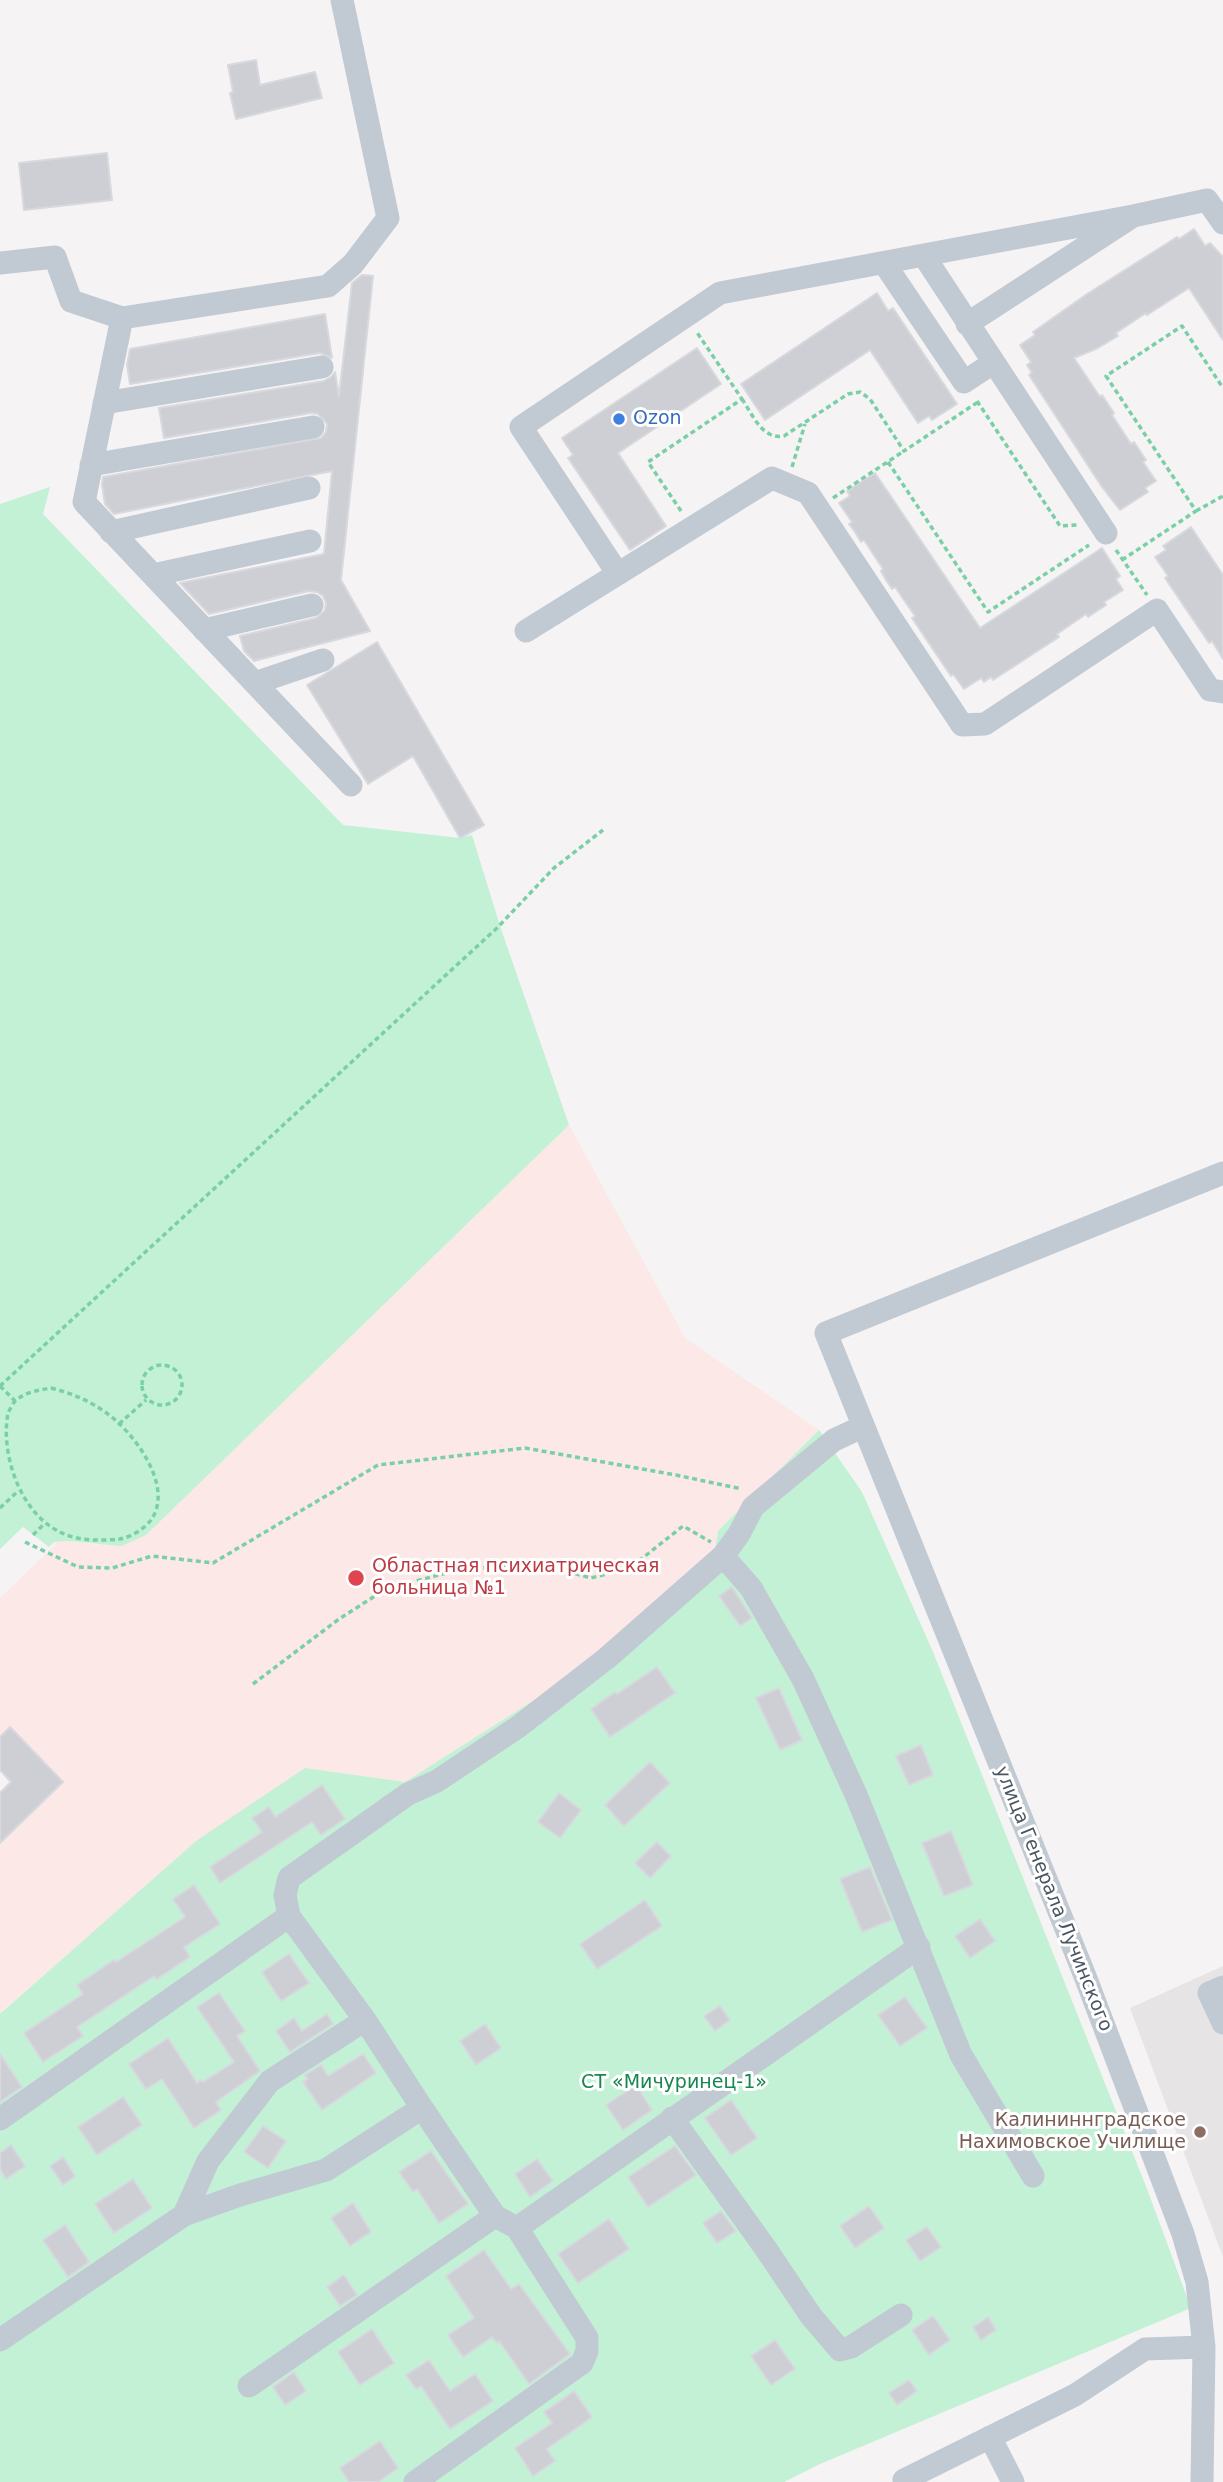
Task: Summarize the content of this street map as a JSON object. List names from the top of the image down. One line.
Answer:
{"streets":{"street":["улица Генерала Лучинского"]},"parks":["СТ «Мичуринец-1»"],"places":["Ozon","Областная психиатрическая больница №1","Калининнградское Нахимовское Училище"]}
